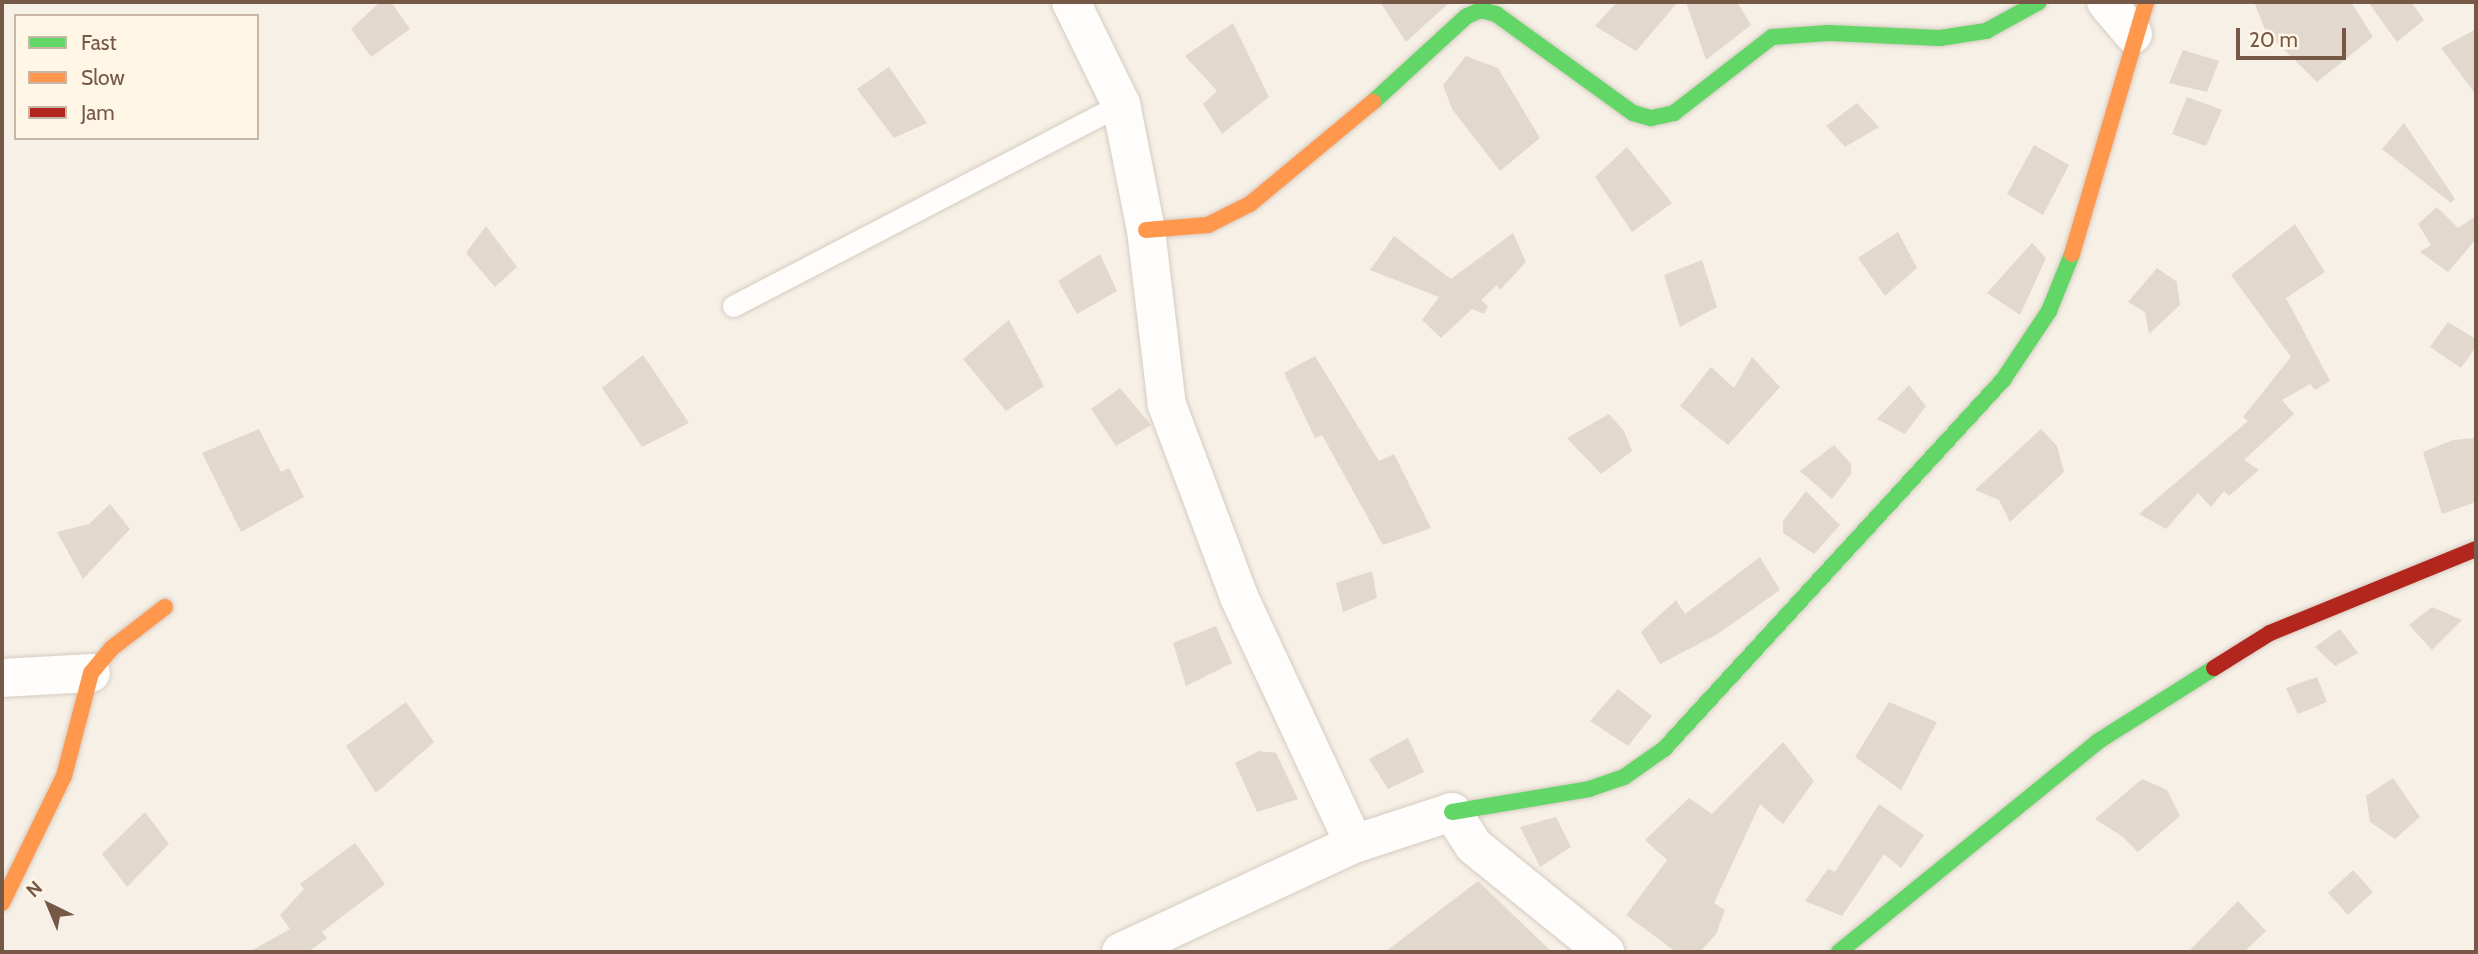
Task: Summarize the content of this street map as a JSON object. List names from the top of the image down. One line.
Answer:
{"legend":["Fast","Slow","Jam"],"scale_bar":"20 m","north":"top left"}
